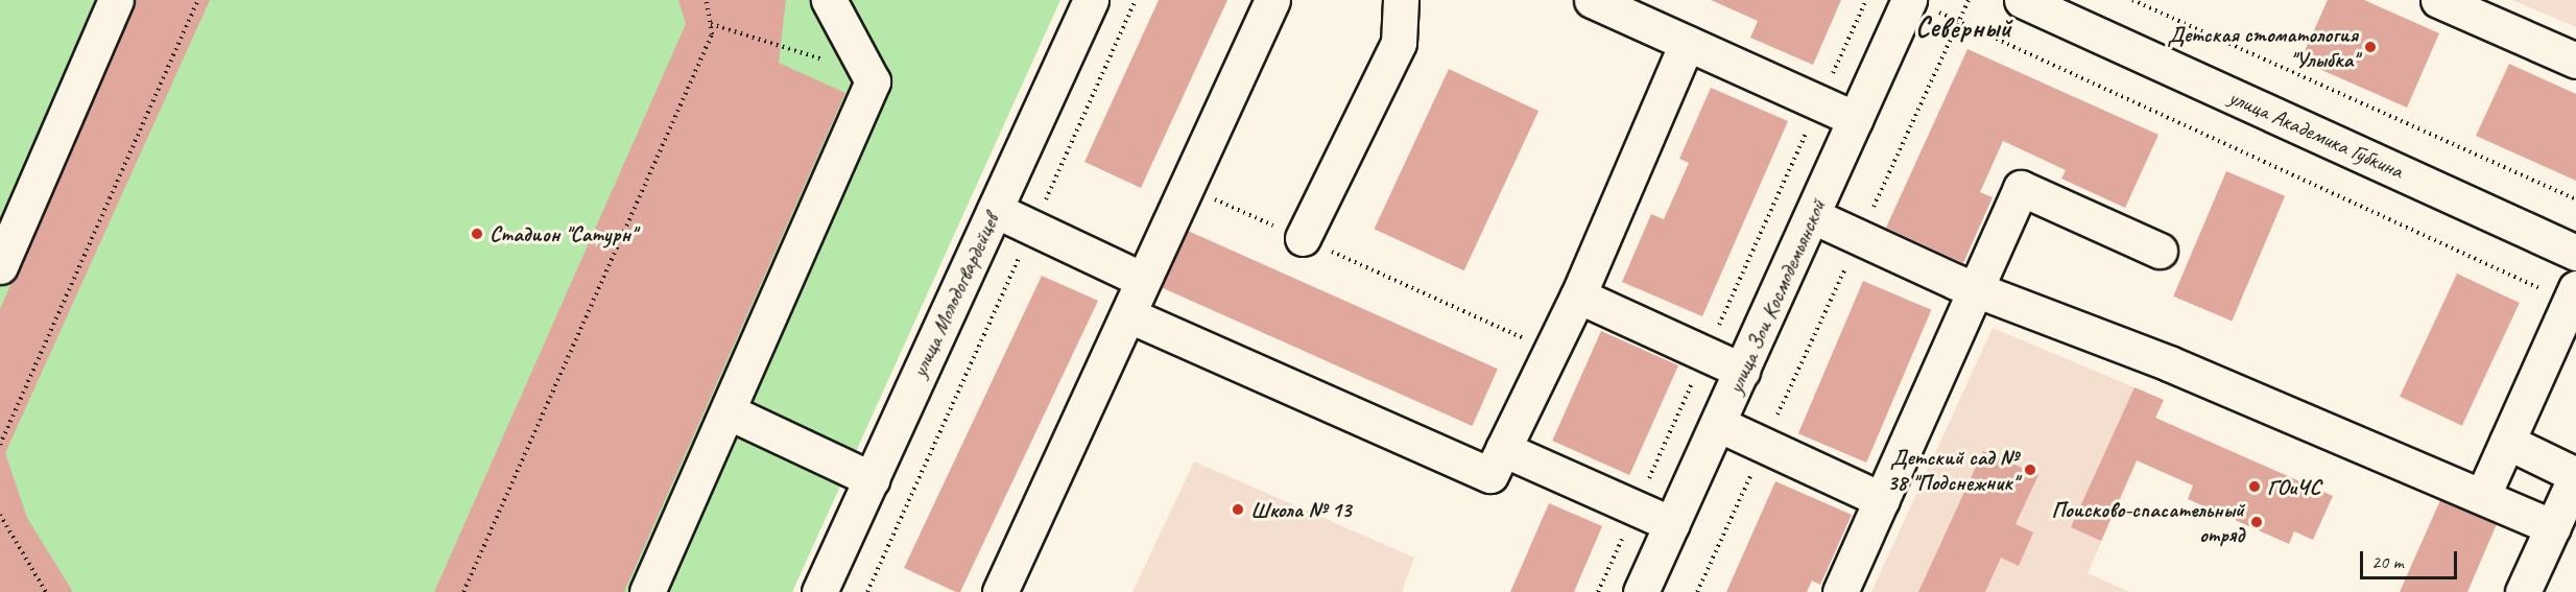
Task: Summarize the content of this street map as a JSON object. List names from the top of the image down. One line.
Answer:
{"streets":{"street":["улица Академика Губкина","улица Молодогвардейцев","улица Зои Космодемьянской"]},"districts":["Северный"],"places":["Детская стоматология \"Улыбка\"","Стадион \"Сатурн\"","Детский сад № 38 \"Подснежник\"","ГОиЧС","Школа № 13","Поисково-спасательный отряд"],"scale_bar":"20 m"}
